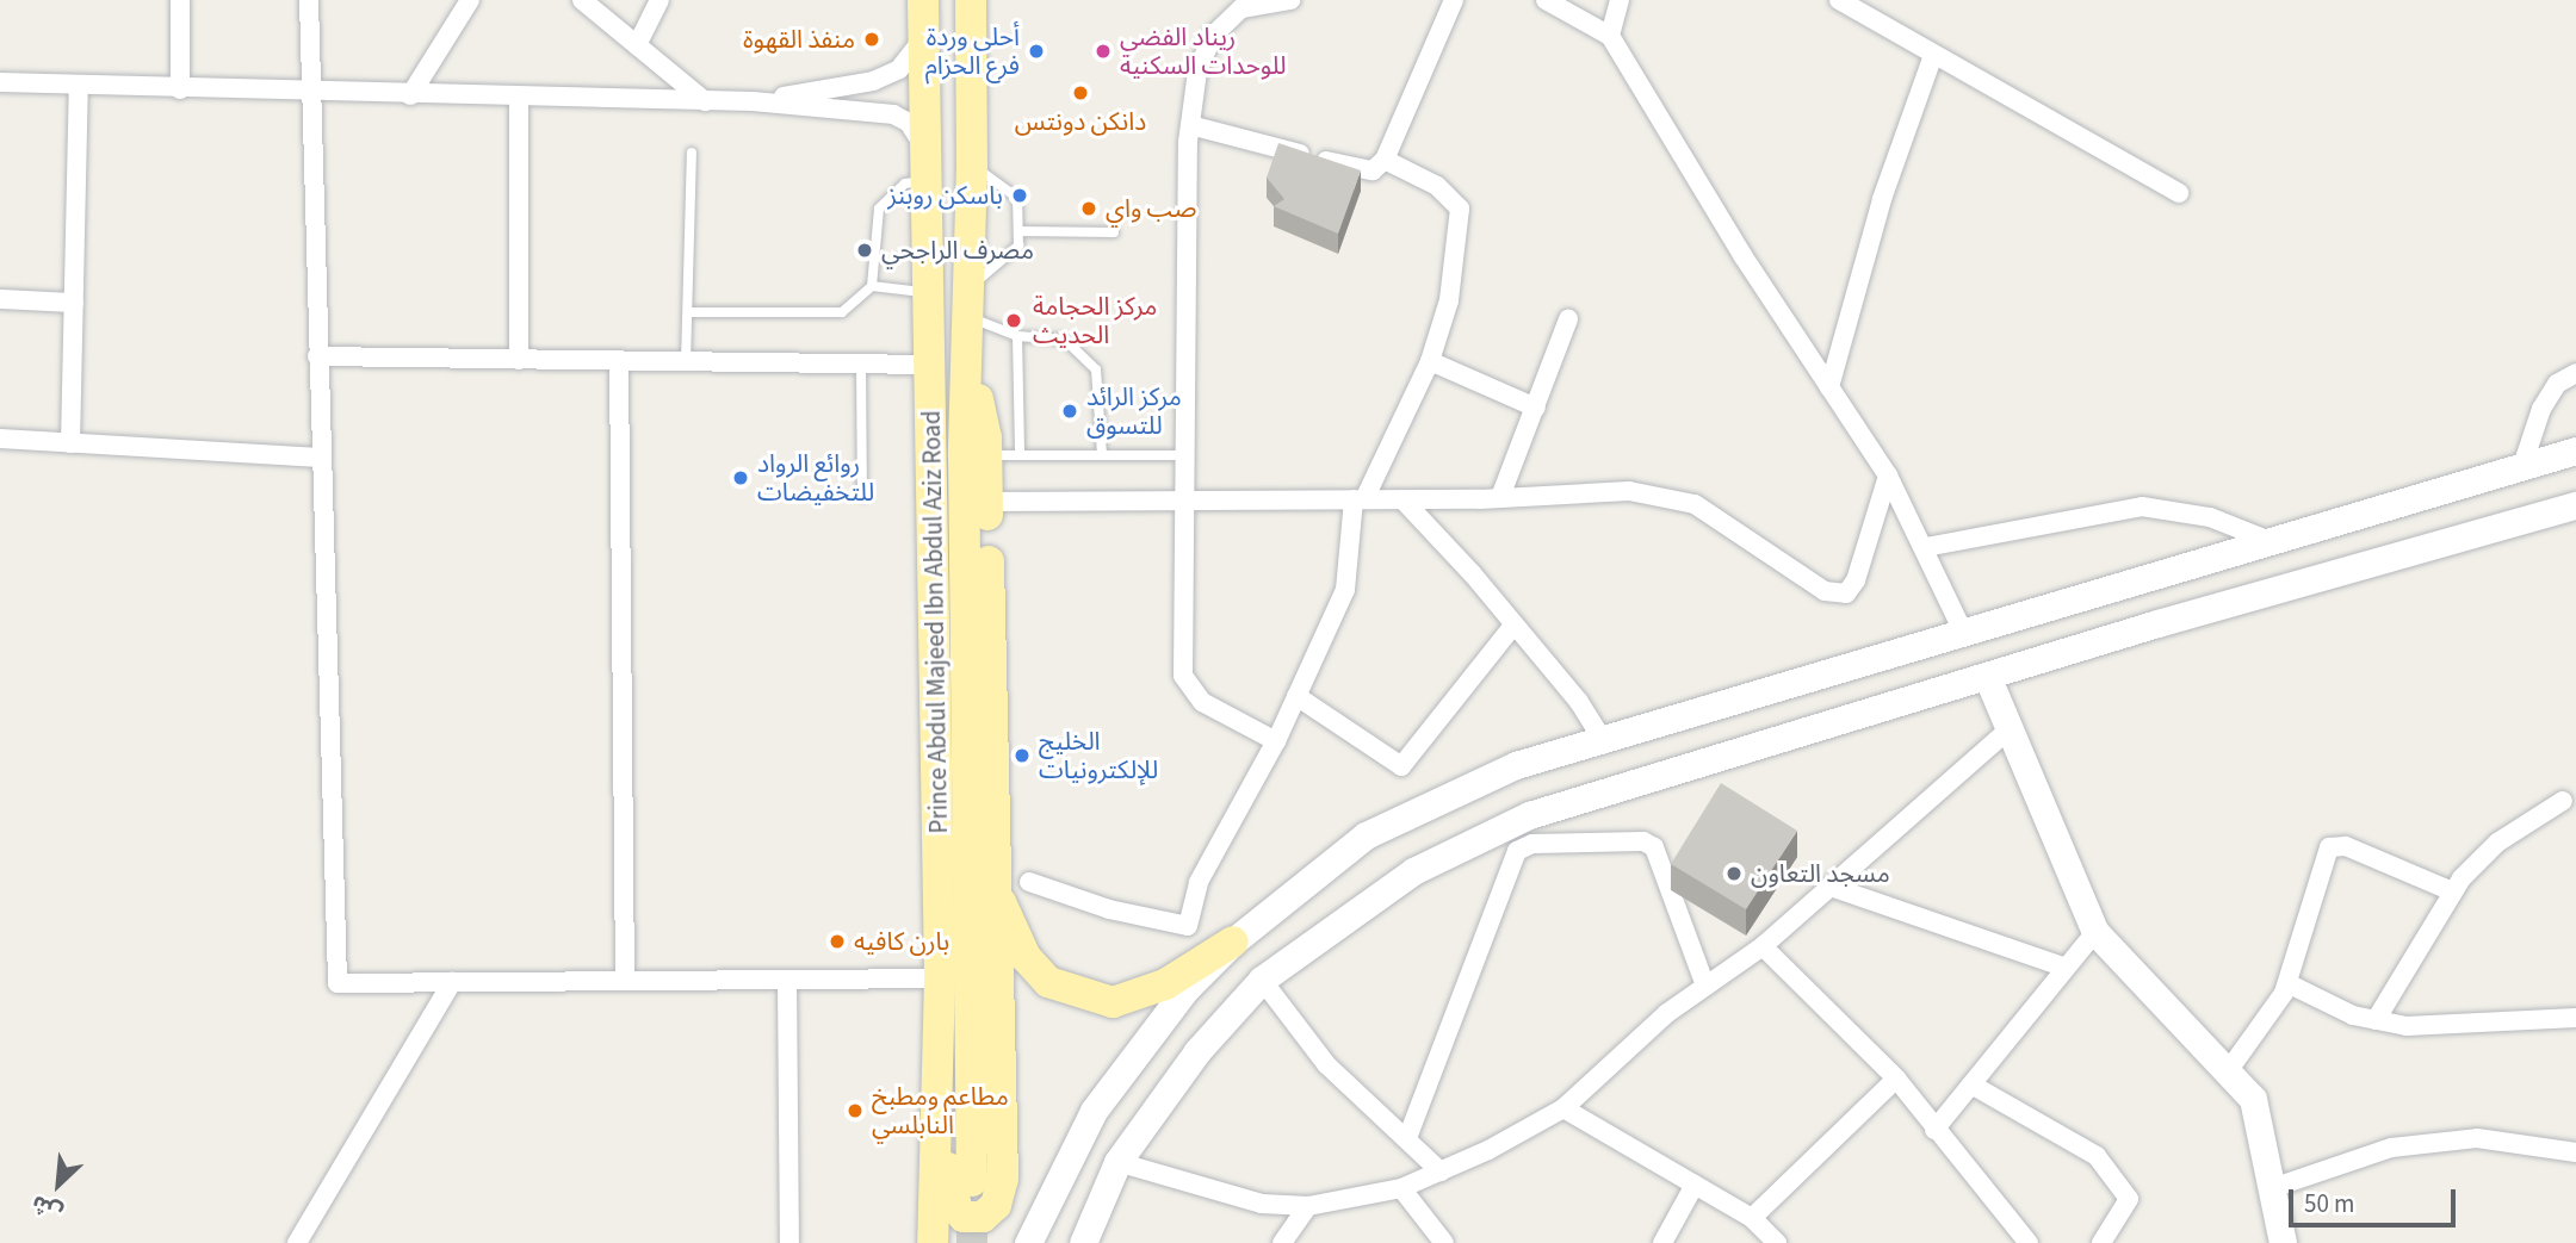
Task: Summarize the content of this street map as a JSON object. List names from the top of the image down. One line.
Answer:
{"streets":{"main road":["Prince Abdul Majeed Ibn Abdul Aziz Road"]},"places":["منفذ القهوة","أحلى وردة فرع الحزام","ريناد الفضي للوحدات السكنية","دانكن دونتس","باسكن روبنز","صب واي","مصرف الراجحي","مركز الحجامة الحديث","مركز الرائد للتسوق","روائع الرواد للتخفيضات","الخليج للإلكترونيات","مسجد التعاون","بارن كافيه","مطاعم ومطبخ النابلسي"],"scale_bar":"50 m","north":"bottom left"}
